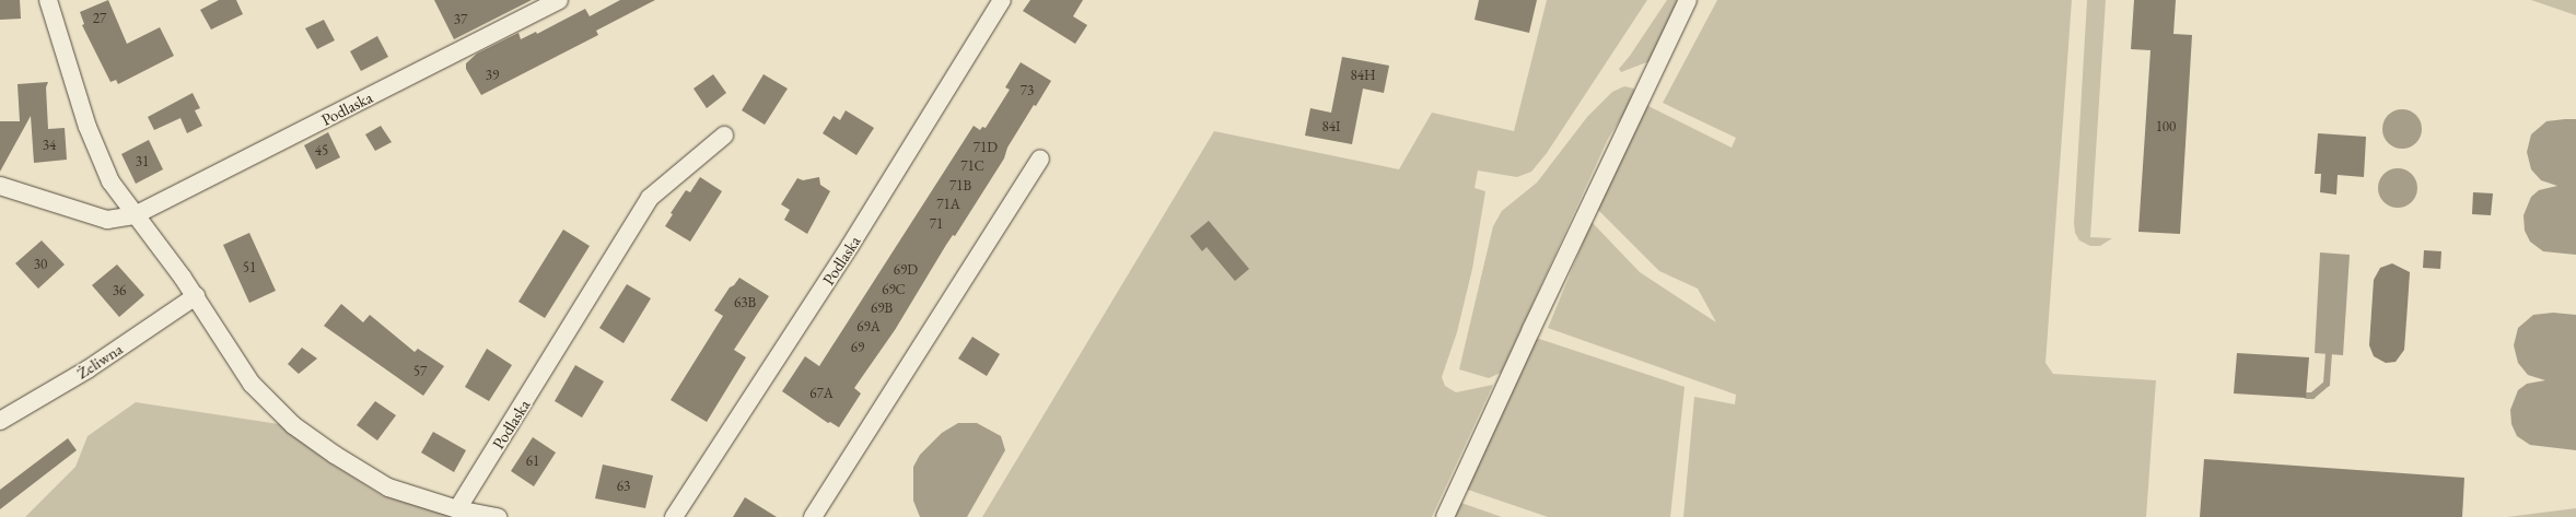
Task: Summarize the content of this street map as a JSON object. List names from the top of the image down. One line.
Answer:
{"streets":{"street":["Podlaska","Żeliwna"]},"house_numbers":["27","37","39","84H","73","84I","100","34","71D","45","31","71C","71B","71A","71","30","51","69D","69C","36","63B","69B","69A","69","57","67A","61","63"]}
